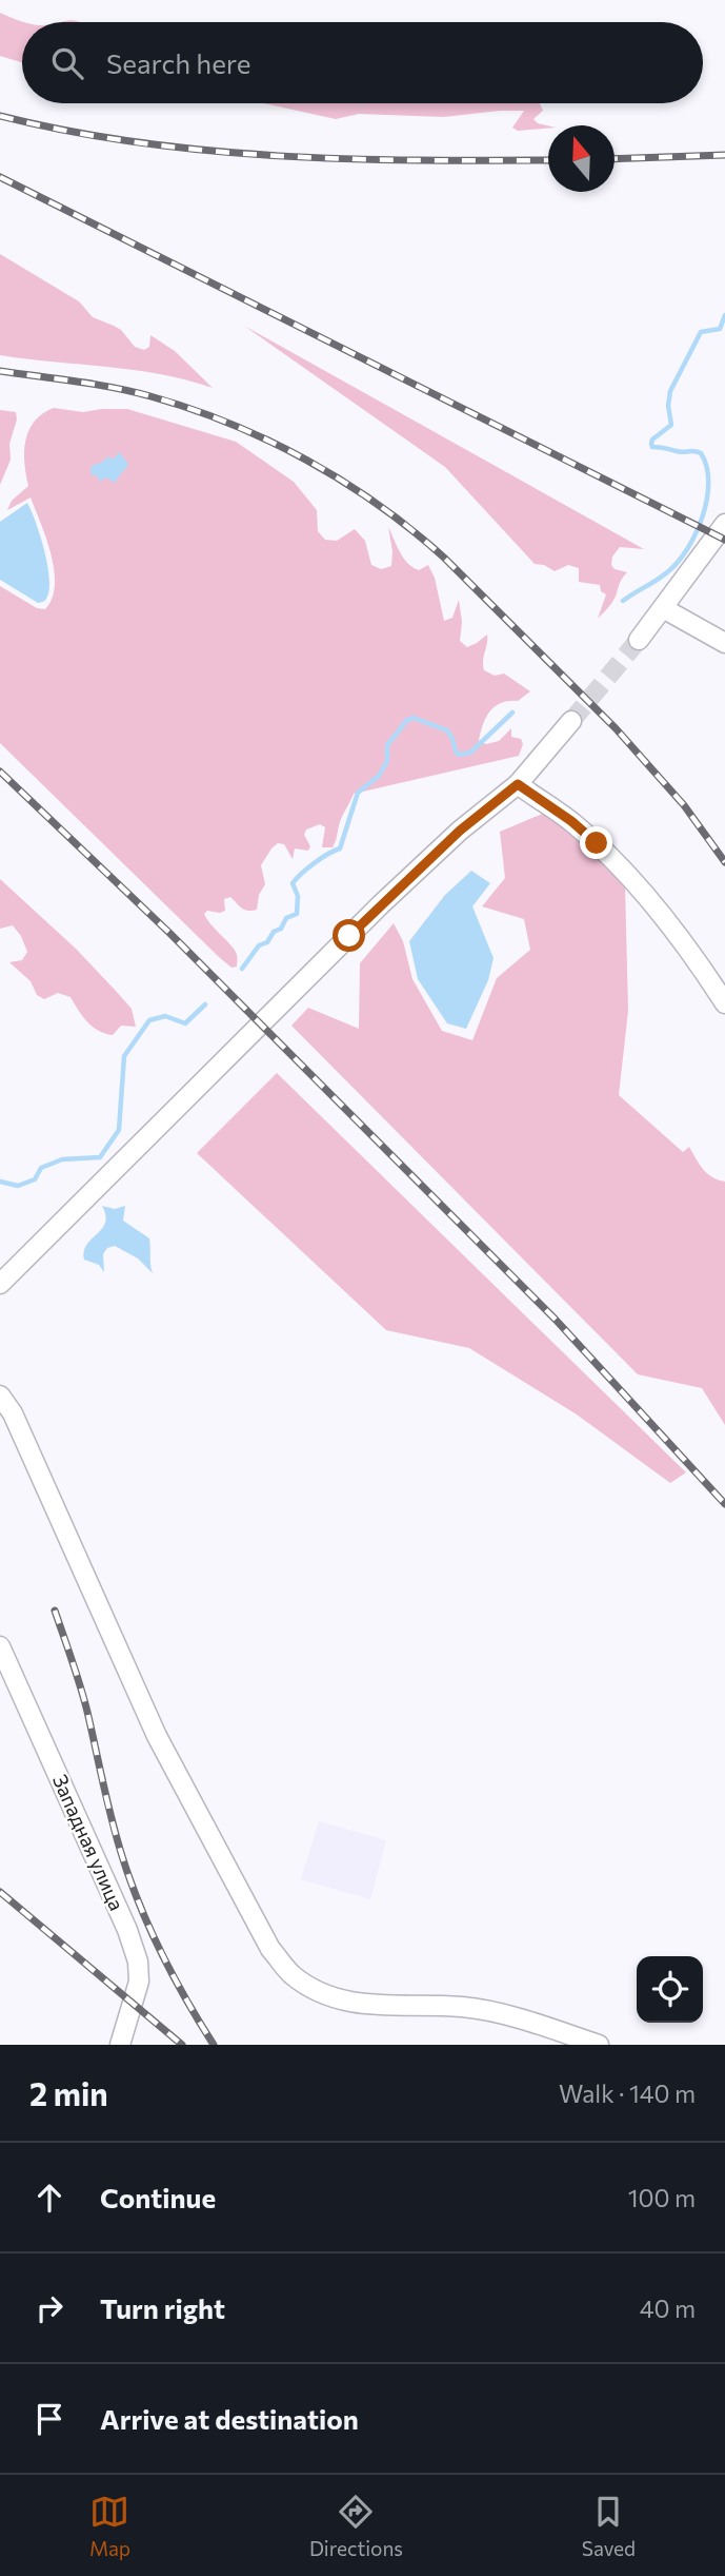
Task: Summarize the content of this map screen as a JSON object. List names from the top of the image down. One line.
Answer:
{"streets":{"street":["Западная улица"]},"north":"top","page":{"search":"Search here","heading":["2 min","Walk · 140 m"],"list":[["Continue","100 m"],["Turn right","40 m"],"Arrive at destination"],"nav":["Map","Directions","Saved"]}}
